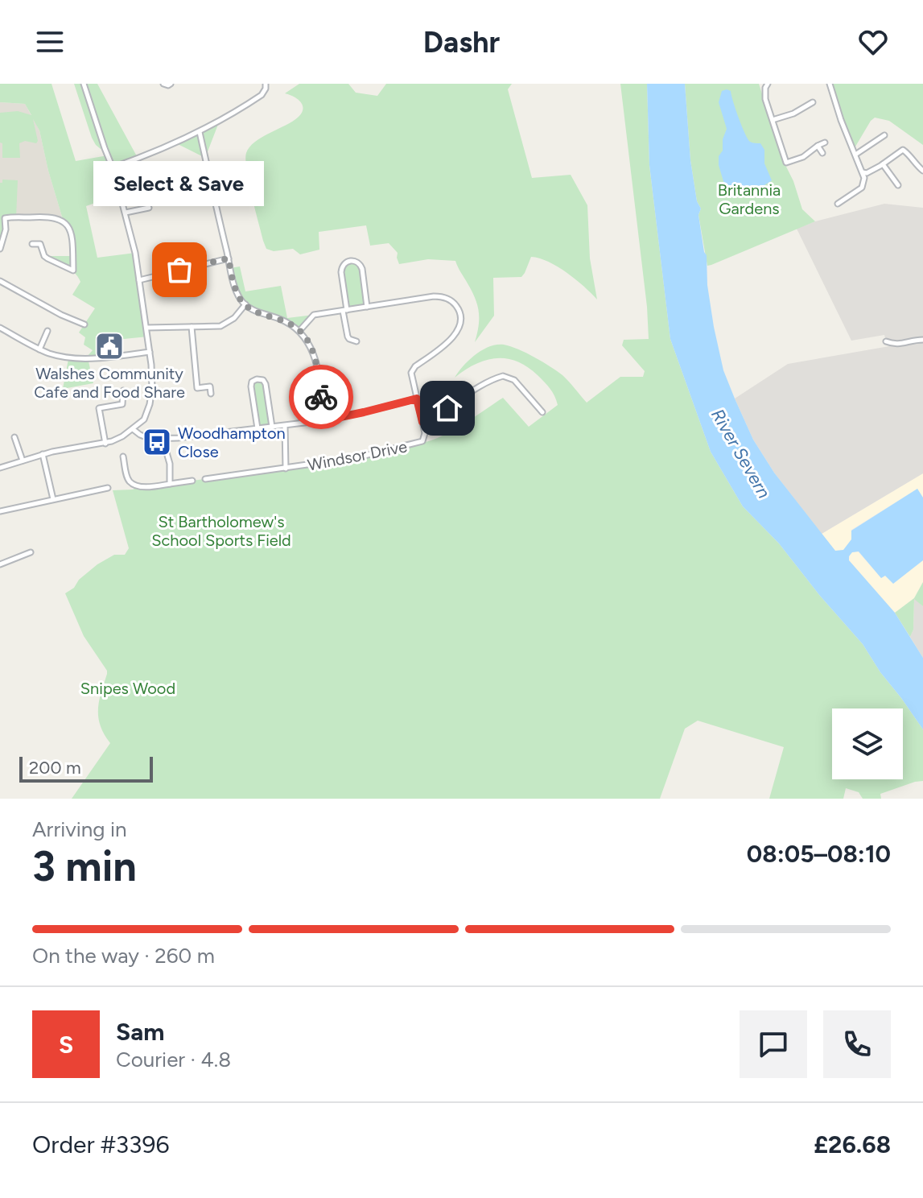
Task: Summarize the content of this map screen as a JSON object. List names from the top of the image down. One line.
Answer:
{"streets":{"street":["Windsor Drive"]},"water":["River Severn"],"parks":["Britannia Gardens","St Bartholomew's School Sports Field","Snipes Wood"],"places":{"other":["Select & Save"],"public building":["Walshes Community Cafe and Food Share"],"bus stop":["Woodhampton Close"]},"scale_bar":"200 m","page":{"header":"Dashr","bubble":"Select & Save","scale":"200 m","heading":["3 min","Arriving in","08:05–08:10"],"panel":["Sam","Courier · 4.8","Order #3396","£26.68"],"bar":"On the way · 260 m","round":"S"}}
